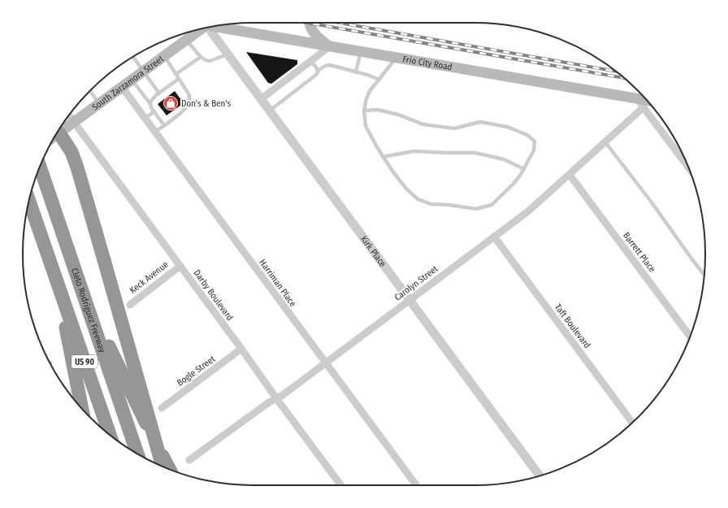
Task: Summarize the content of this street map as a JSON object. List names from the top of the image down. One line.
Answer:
{"streets":{"highway":["Cleto Rodriguez Freeway","US 90"],"main road":["Frio City Road","South Zarzamora Street"],"street":["Kirk Place","Barrett Place","Keck Avenue","Harriman Place","Carolyn Street","Darby Boulevard","Taft Boulevard","Bogle Street"]},"crossings":[["South Zarzamora Street","Harriman Place"],["South Zarzamora Street","Darby Boulevard"],["Kirk Place","Carolyn Street"],["Barrett Place","Carolyn Street"],["Keck Avenue","Darby Boulevard"],["Harriman Place","Carolyn Street"],["Carolyn Street","Darby Boulevard"],["Carolyn Street","Taft Boulevard"],["Darby Boulevard","Bogle Street"]],"places":{"shop":["Don's & Ben's"]}}
